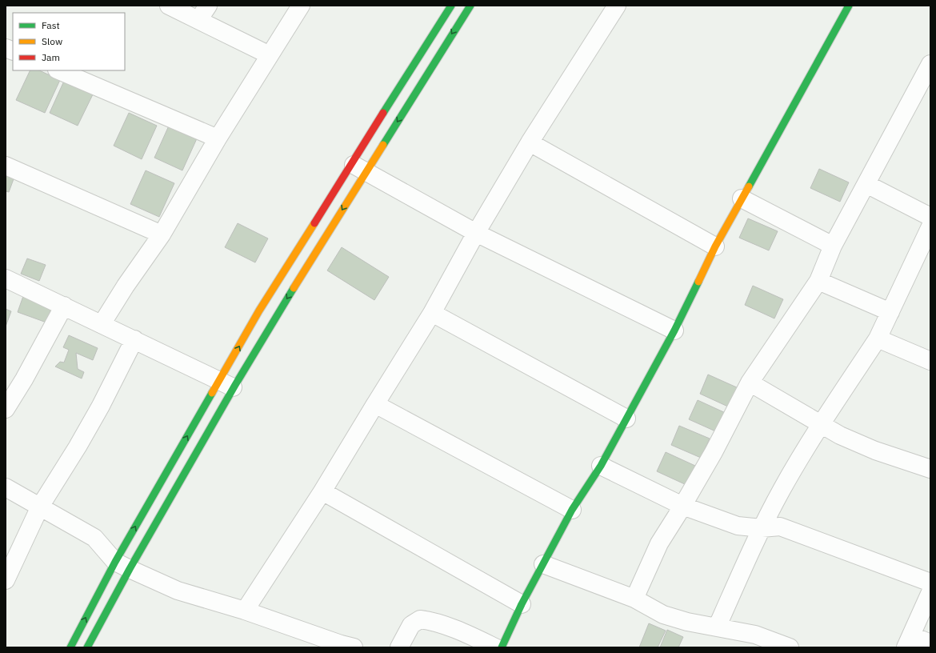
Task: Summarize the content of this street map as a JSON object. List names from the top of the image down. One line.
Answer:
{"legend":["Fast","Slow","Jam"]}
